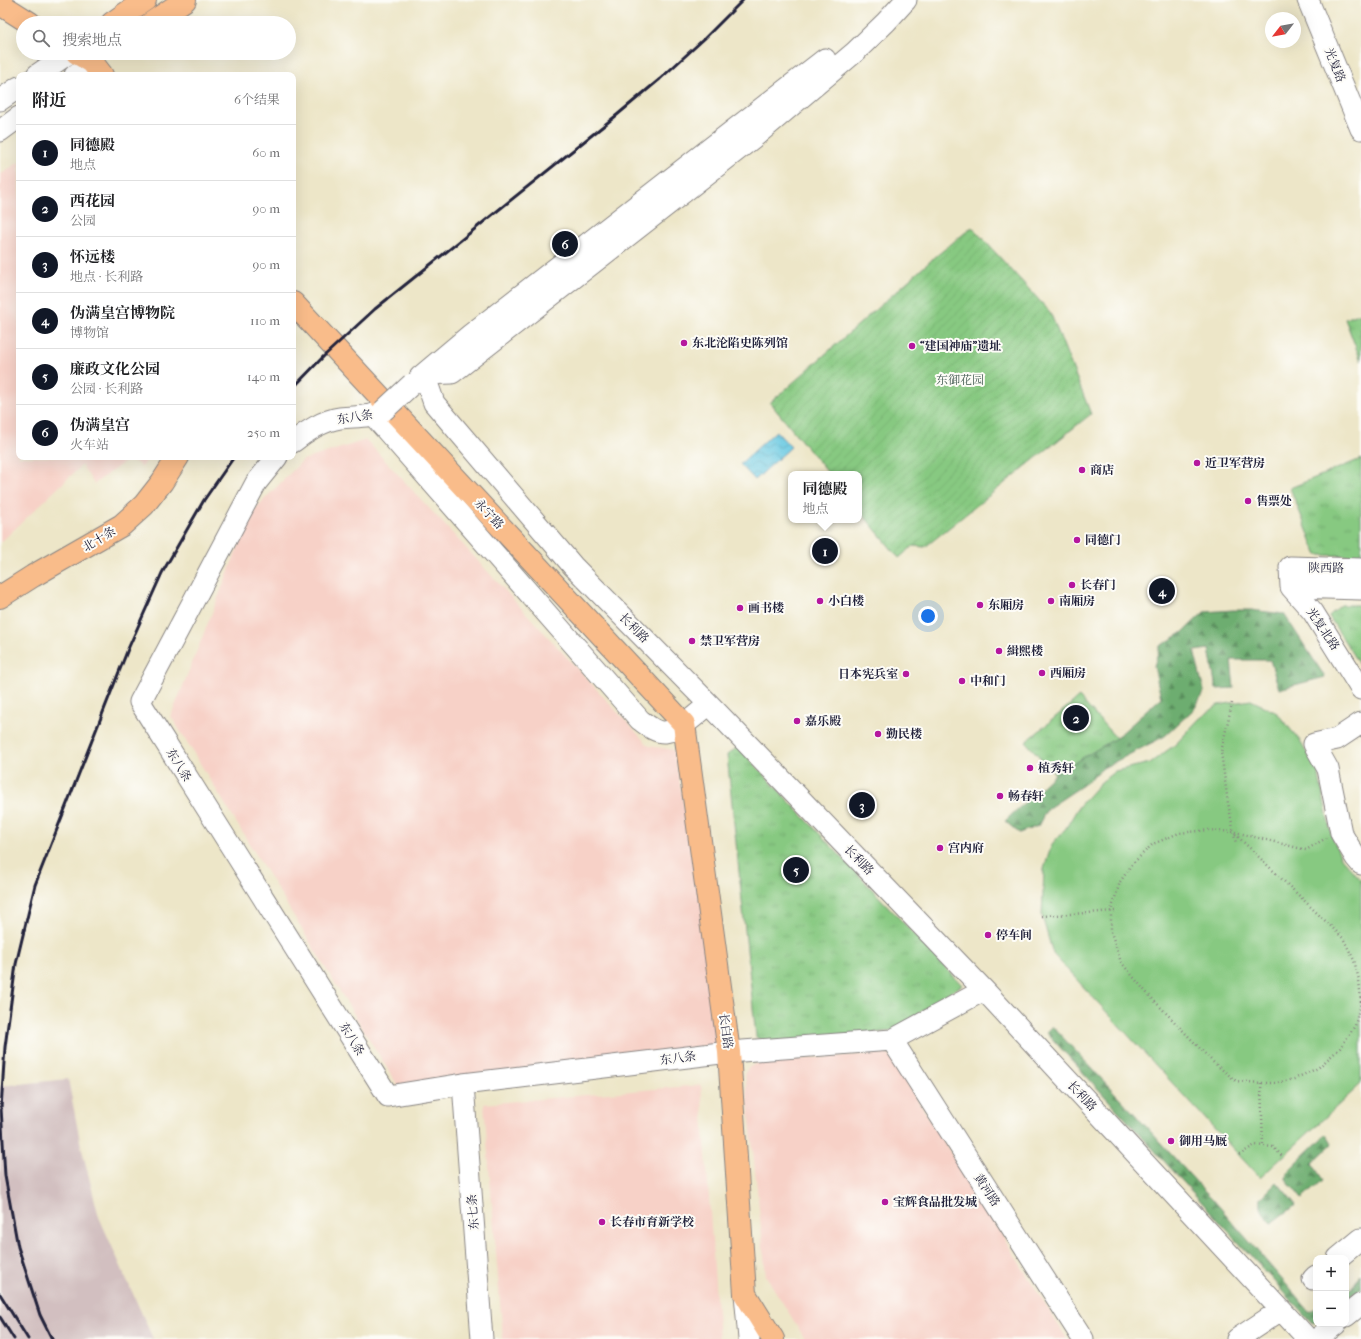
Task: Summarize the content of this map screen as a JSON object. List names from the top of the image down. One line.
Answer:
{"streets":{"main road":["永宁路","北十条","长白路"],"street":["光复路","东八条","陕西路","长利路","光复北路","黄河路","东七条"]},"crossings":[["东八条","长利路"],["东八条","长白路"],["东八条","黄河路"],["东八条","东七条"],["永宁路","长白路"],["陕西路","光复北路"]],"parks":["东御花园"],"places":["东北沦陷史陈列馆","“建国神庙”遗址","近卫军营房","商店","售票处","同德门","长春门","小白楼","南厢房","东厢房","画书楼","禁卫军营房","緝熙楼","西厢房","日本宪兵室","中和门","嘉乐殿","勤民楼","植秀轩","畅春轩","宫内府","停车间","御用马厩","宝辉食品批发城","长春市育新学校"],"north":"bottom left","page":{"search":"搜索地点","heading":["附近","6个结果"],"list":[{"mark":"1","name":"同德殿","note":"地点","value":"60 m"},{"mark":"2","name":"西花园","note":"公园","value":"90 m"},{"mark":"3","name":"怀远楼","note":"地点 · 长利路","value":"90 m"},{"mark":"4","name":"伪满皇宫博物院","note":"博物馆","value":"110 m"},{"mark":"5","name":"廉政文化公园","note":"公园 · 长利路","value":"140 m"},{"mark":"6","name":"伪满皇宫","note":"火车站","value":"250 m"}],"pins":["6","1","4","2","3","5"],"popup":["同德殿","地点"],"map_buttons":["+","−"]}}
